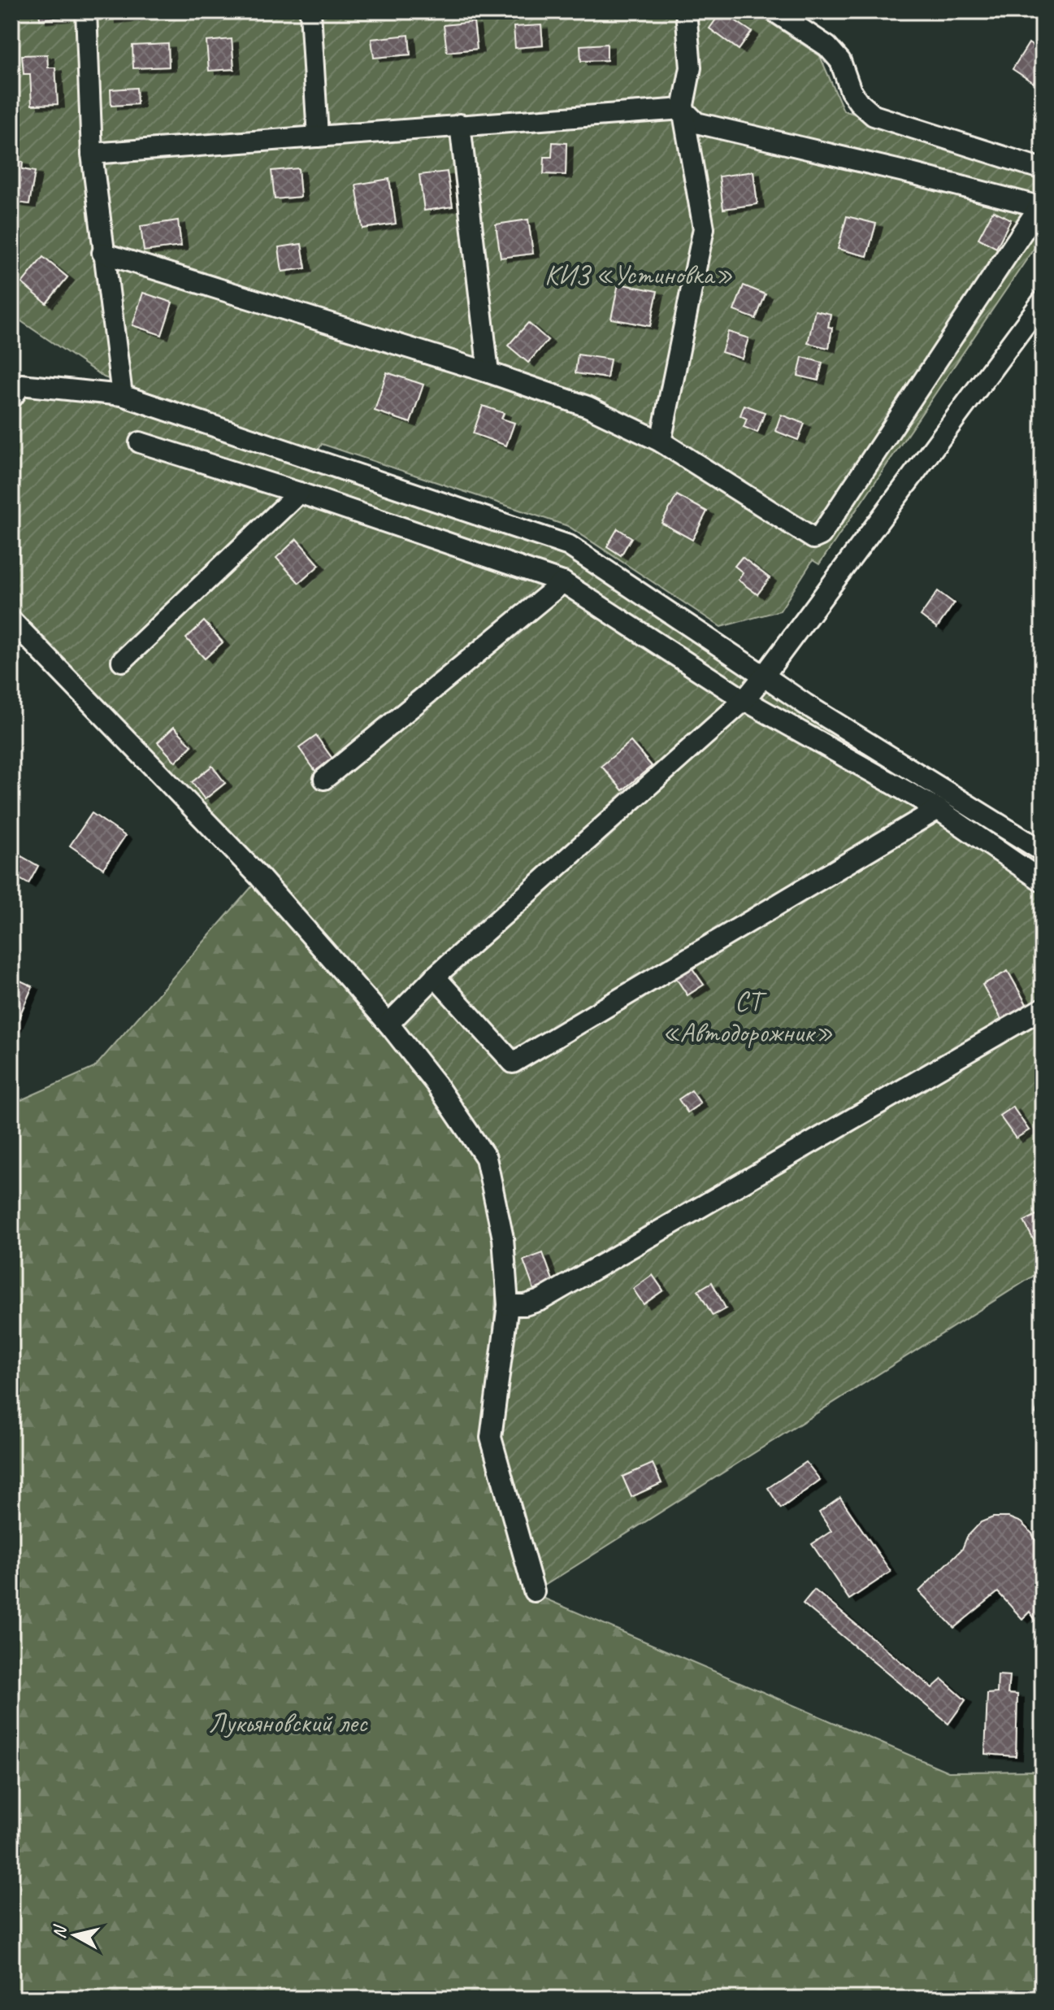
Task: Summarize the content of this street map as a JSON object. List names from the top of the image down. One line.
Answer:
{"parks":["КИЗ «Устиновка»","СТ «Автодорожник»","Лукьяновский лес"],"north":"left"}
